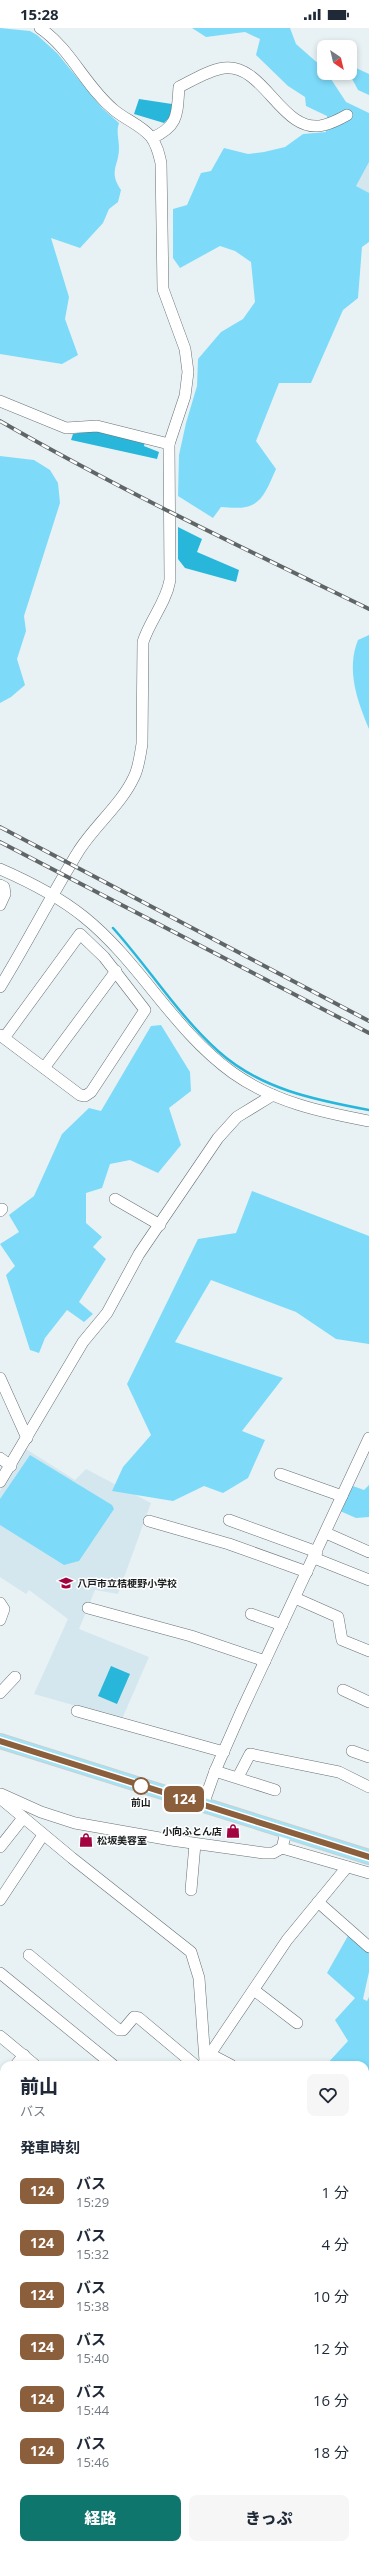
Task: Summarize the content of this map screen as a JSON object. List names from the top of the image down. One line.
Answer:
{"places":{"school or university":["八戸市立桔梗野小学校"],"other":["前山"],"shop":["小向ふとん店","松坂美容室"]},"lines":["bus line 124"],"north":"bottom right","page":{"status":"15:28","on_map":"124","heading":[["前山","バス"],"発車時刻"],"list":[{"mark":"124","name":"バス","note":"15:29","value":"1 分"},{"mark":"124","name":"バス","note":"15:32","value":"4 分"},{"mark":"124","name":"バス","note":"15:38","value":"10 分"},{"mark":"124","name":"バス","note":"15:40","value":"12 分"},{"mark":"124","name":"バス","note":"15:44","value":"16 分"},{"mark":"124","name":"バス","note":"15:46","value":"18 分"}],"buttons":["経路","きっぷ"]}}
